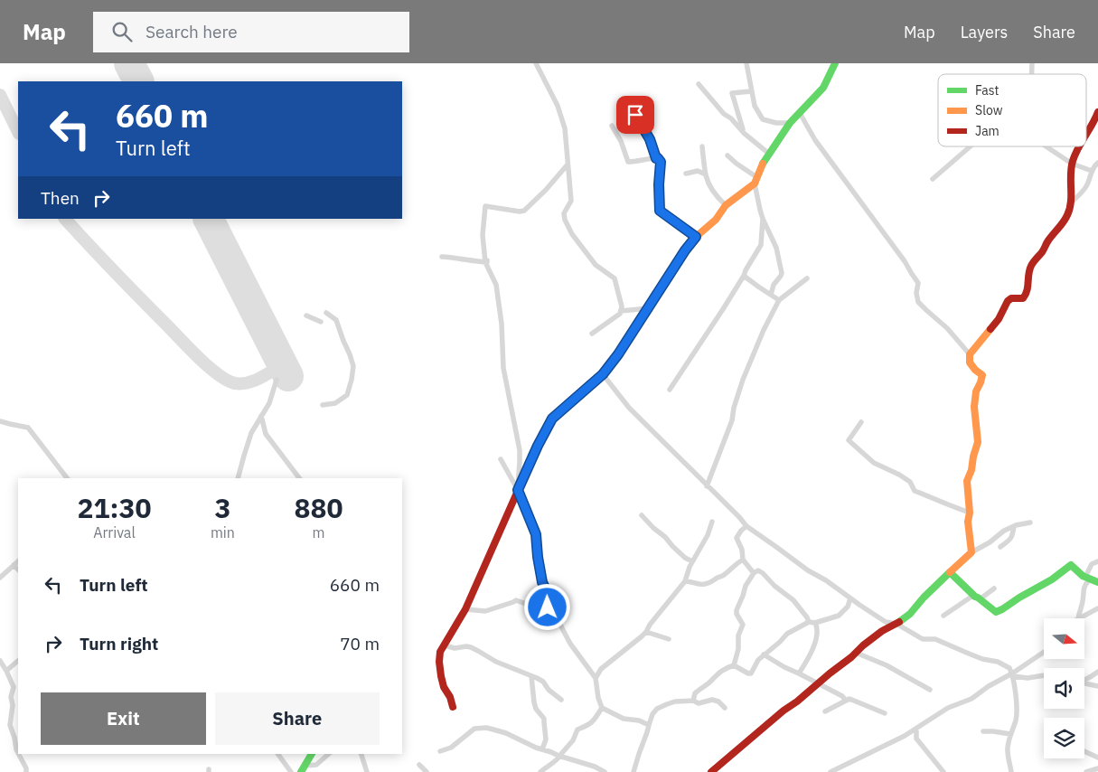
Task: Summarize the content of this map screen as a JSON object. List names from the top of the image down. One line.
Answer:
{"legend":["Fast","Slow","Jam"],"north":"right","page":{"header":"Map","search":"Search here","nav":["Map","Layers","Share"],"turn":["660 m","Turn left"],"then":"Then","eta":["21:30","Arrival","3","min","880","m"],"list":[{"name":"Turn left","value":"660 m"},{"name":"Turn right","value":"70 m"}],"buttons":["Exit","Share"]}}
